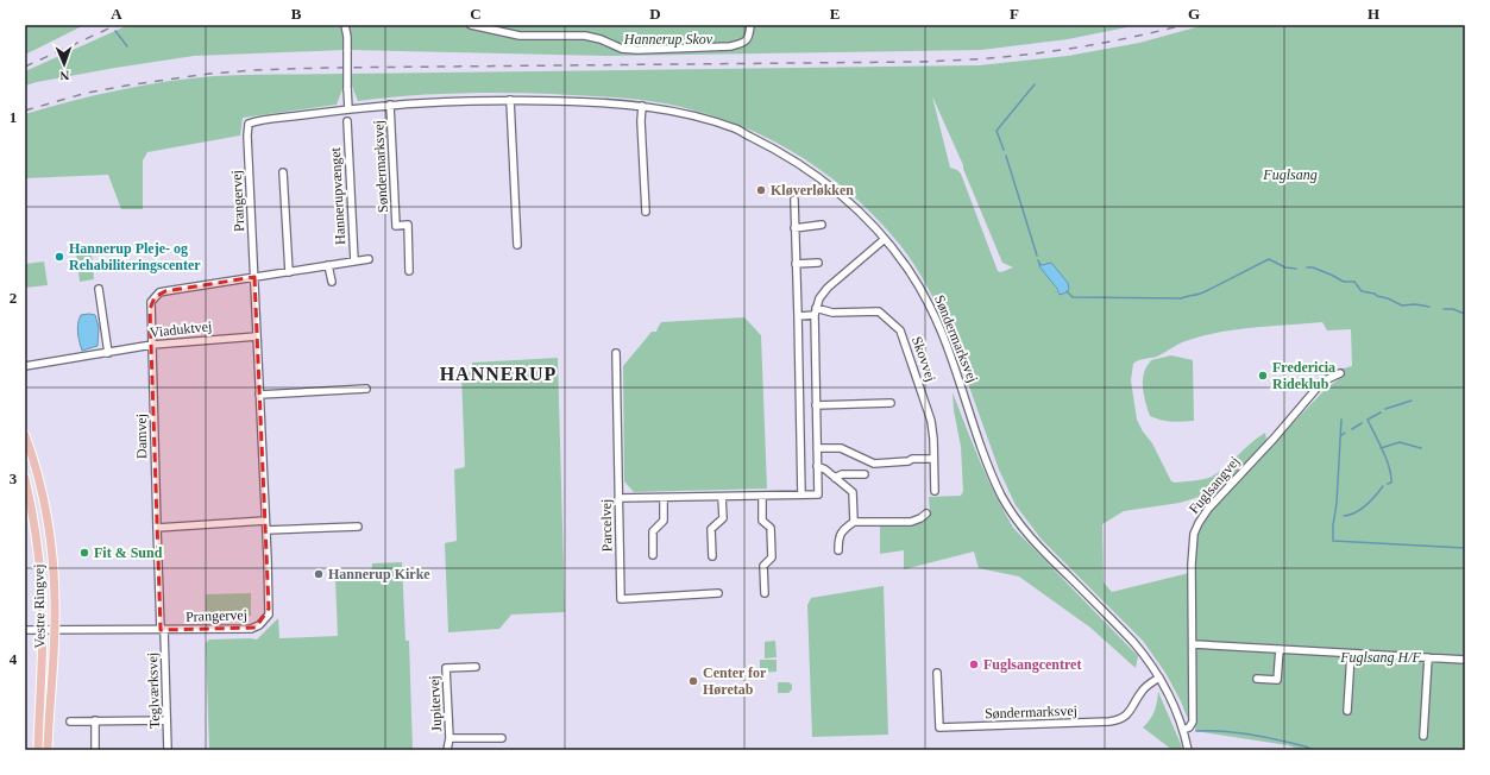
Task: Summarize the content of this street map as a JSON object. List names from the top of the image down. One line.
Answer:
{"streets":{"main road":["Vestre Ringvej"],"street":["Søndermarksvej","Hannerupvænget","Prangervej","Viaduktvej","Skovvej","Damvej","Fuglsangvej","Parcelvej","Teglværksvej","Jupitervej"]},"crossings":[["Søndermarksvej","Prangervej"],["Søndermarksvej","Fuglsangvej"],["Hannerupvænget","Prangervej"],["Prangervej","Viaduktvej"],["Prangervej","Damvej"],["Prangervej","Vestre Ringvej"],["Prangervej","Teglværksvej"],["Viaduktvej","Damvej"],["Damvej","Teglværksvej"]],"districts":["HANNERUP"],"parks":["Hannerup Skov","Fuglsang","Fuglsang H/F"],"places":["Kløverløkken","Hannerup Pleje- og Rehabiliteringscenter","Fredericia Rideklub","Fit & Sund","Hannerup Kirke","Fuglsangcentret","Center for Høretab"],"north":"bottom","grid":{"columns":["A","B","C","D","E","F","G","H"],"rows":["1","2","3","4"]}}
